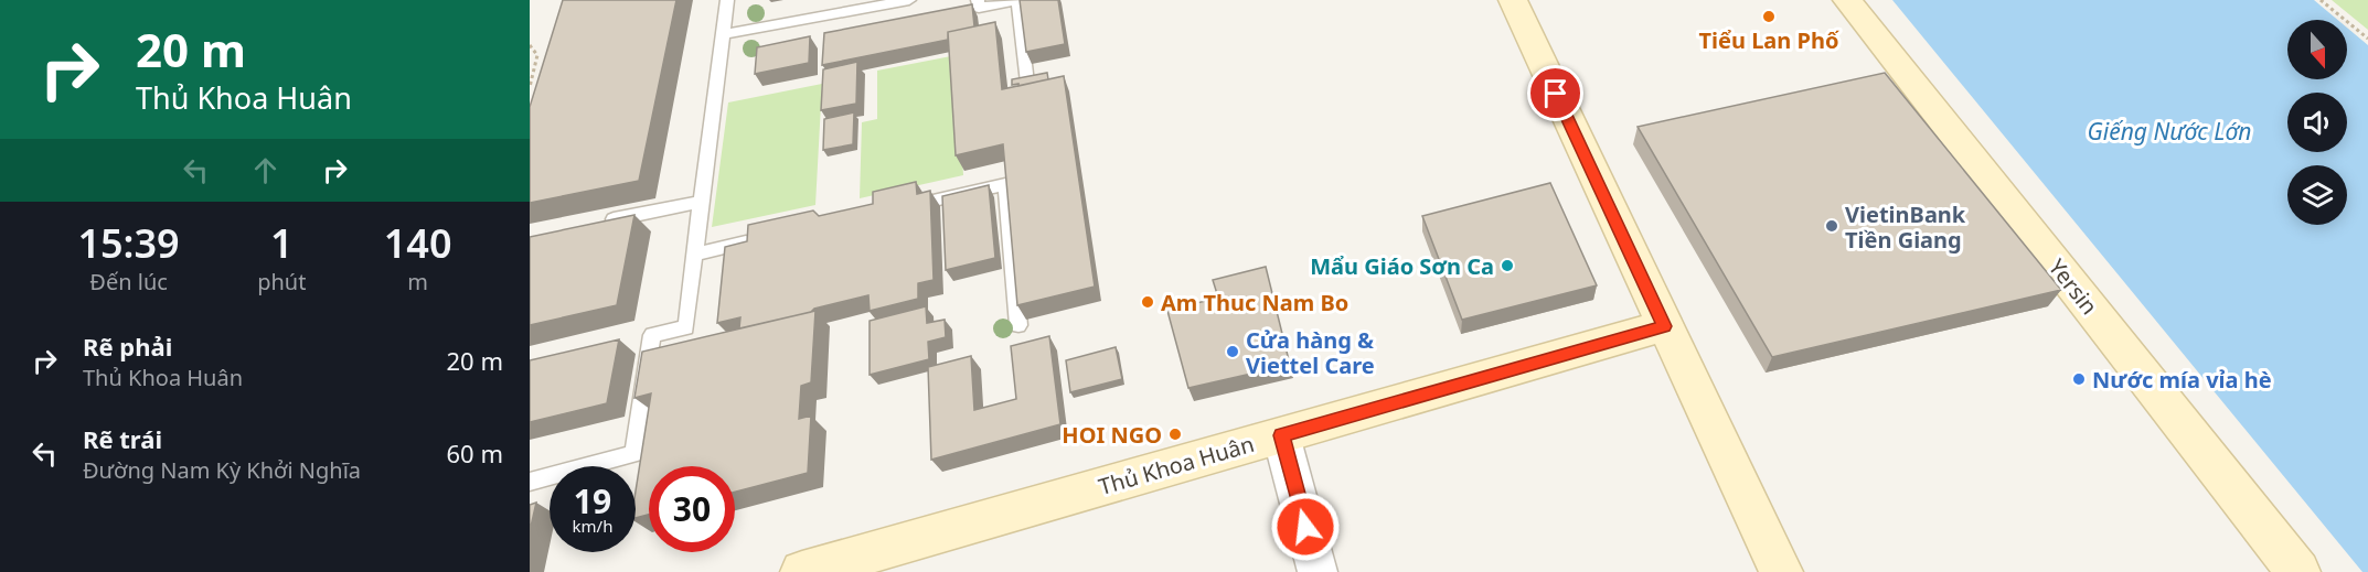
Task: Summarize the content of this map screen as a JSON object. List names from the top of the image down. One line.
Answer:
{"streets":{"main road":["Yersin","Thủ Khoa Huân"]},"water":["Giếng Nước Lớn"],"places":["Tiểu Lan Phố","VietinBank Tiền Giang","Mẩu Giáo Sơn Ca","Am Thuc Nam Bo","Cửa hàng & Viettel Care","Nước mía vỉa hè","HOI NGO"],"north":"bottom","page":{"turn":["20 m","Thủ Khoa Huân"],"eta":["15:39","Đến lúc","1","phút","140","m"],"list":[{"name":"Rẽ phải","note":"Thủ Khoa Huân","value":"20 m"},{"name":"Rẽ trái","note":"Đường Nam Kỳ Khởi Nghĩa","value":"60 m"}],"speed":"19 km/h","limit":"30"}}
